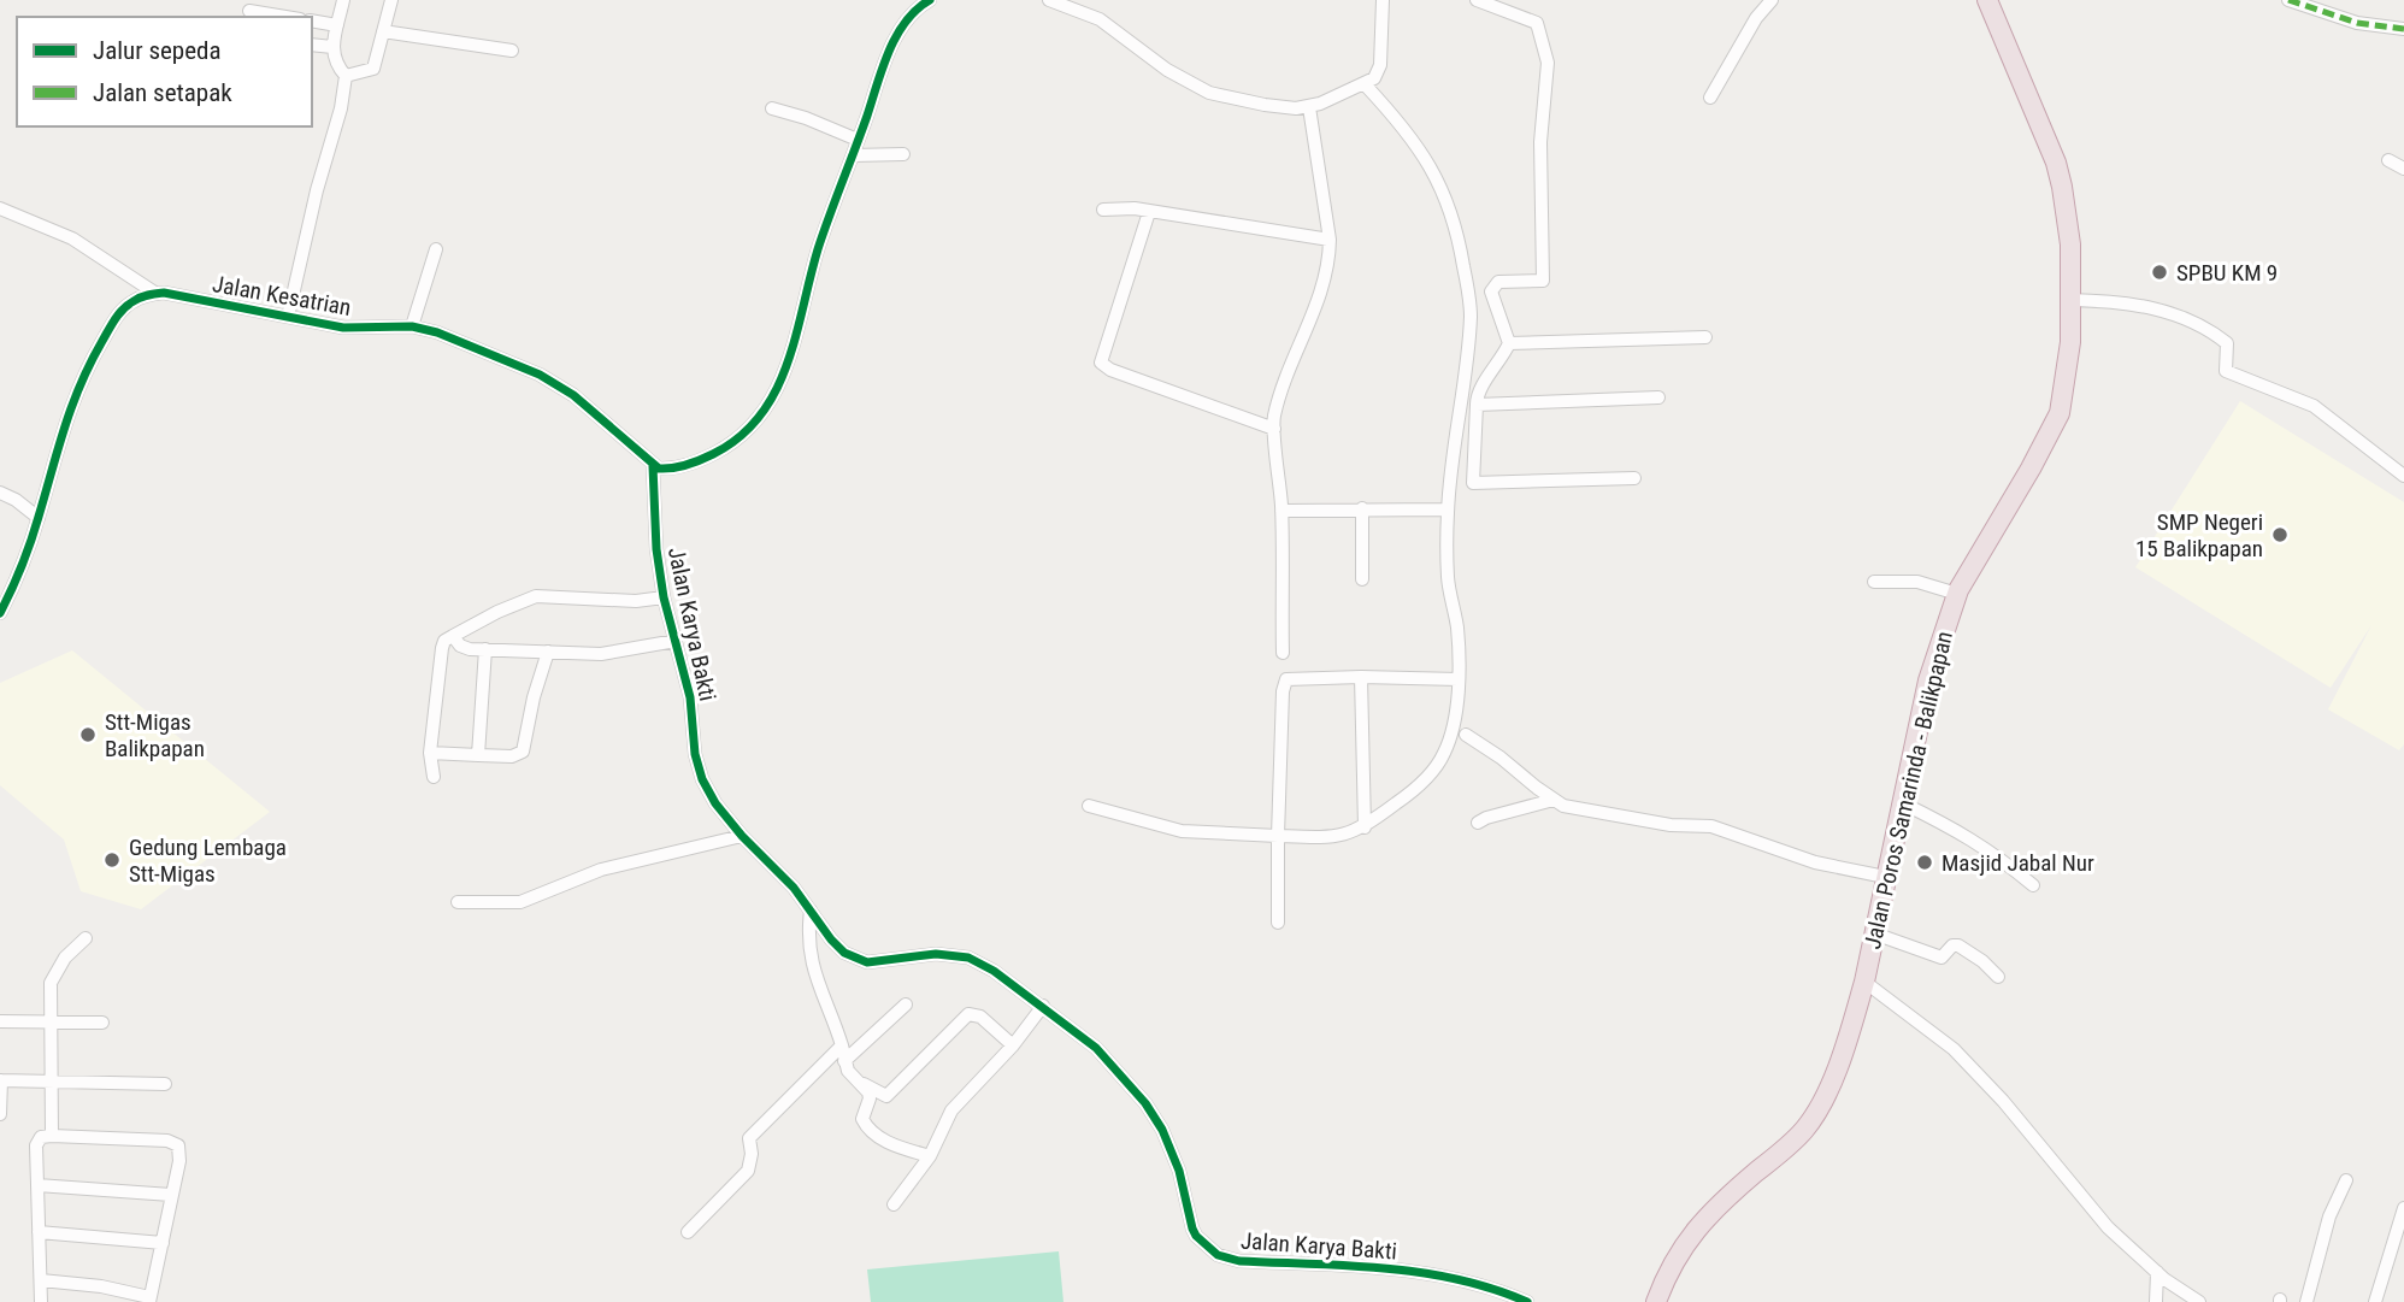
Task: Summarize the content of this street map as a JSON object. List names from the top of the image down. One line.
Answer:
{"streets":{"highway":["Jalan Poros Samarinda - Balikpapan"],"street":["Jalan Kesatrian","Jalan Karya Bakti"]},"crossings":[["Jalan Kesatrian","Jalan Karya Bakti"]],"places":["SPBU KM 9","SMP Negeri 15 Balikpapan","Stt-Migas Balikpapan","Gedung Lembaga Stt-Migas","Masjid Jabal Nur"],"legend":["Jalur sepeda","Jalan setapak"]}
